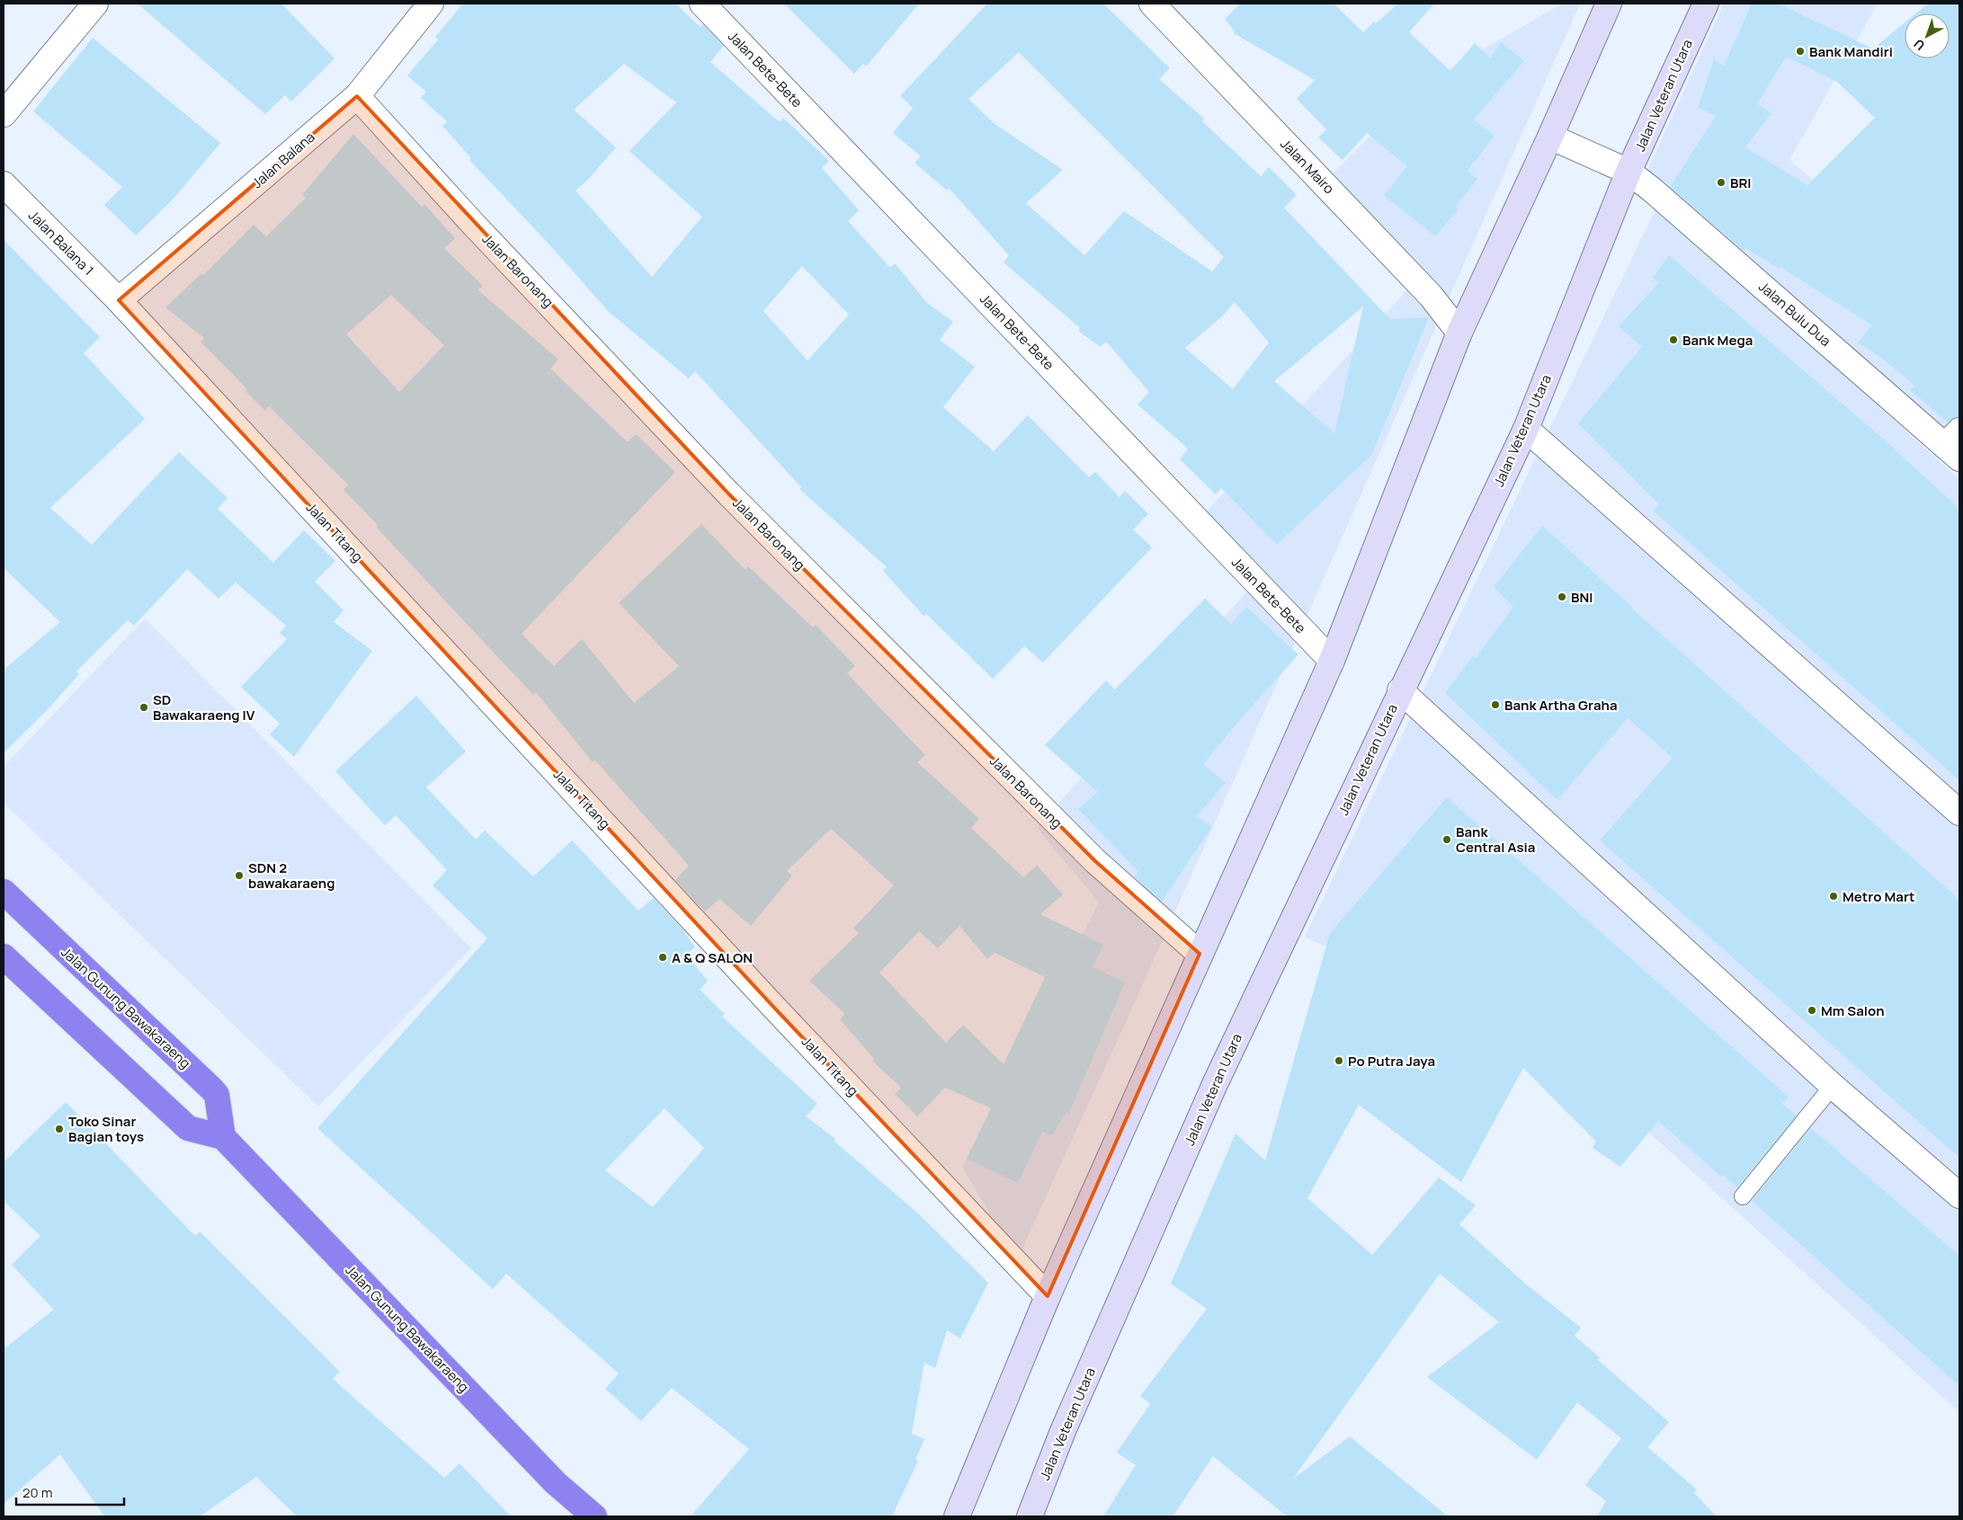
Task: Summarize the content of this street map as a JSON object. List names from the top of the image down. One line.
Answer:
{"streets":{"highway":["Jalan Gunung Bawakaraeng"],"main road":["Jalan Veteran Utara"],"street":["Jalan Bete-Bete","Jalan Balana","Jalan Mairo","Jalan Balana 1","Jalan Baronang","Jalan Bulu Dua","Jalan Titang"]},"crossings":[["Jalan Veteran Utara","Jalan Bulu Dua"],["Jalan Balana","Jalan Balana 1"],["Jalan Balana","Jalan Baronang"],["Jalan Balana","Jalan Titang"],["Jalan Balana 1","Jalan Titang"]],"places":["Bank Mandiri","BRI","Bank Mega","BNI","Bank Artha Graha","SD Bawakaraeng IV","Bank Central Asia","SDN 2 bawakaraeng","Metro Mart","A & Q SALON","Mm Salon","Po Putra Jaya","Toko Sinar Bagian toys"],"scale_bar":"20 m","north":"bottom left"}
